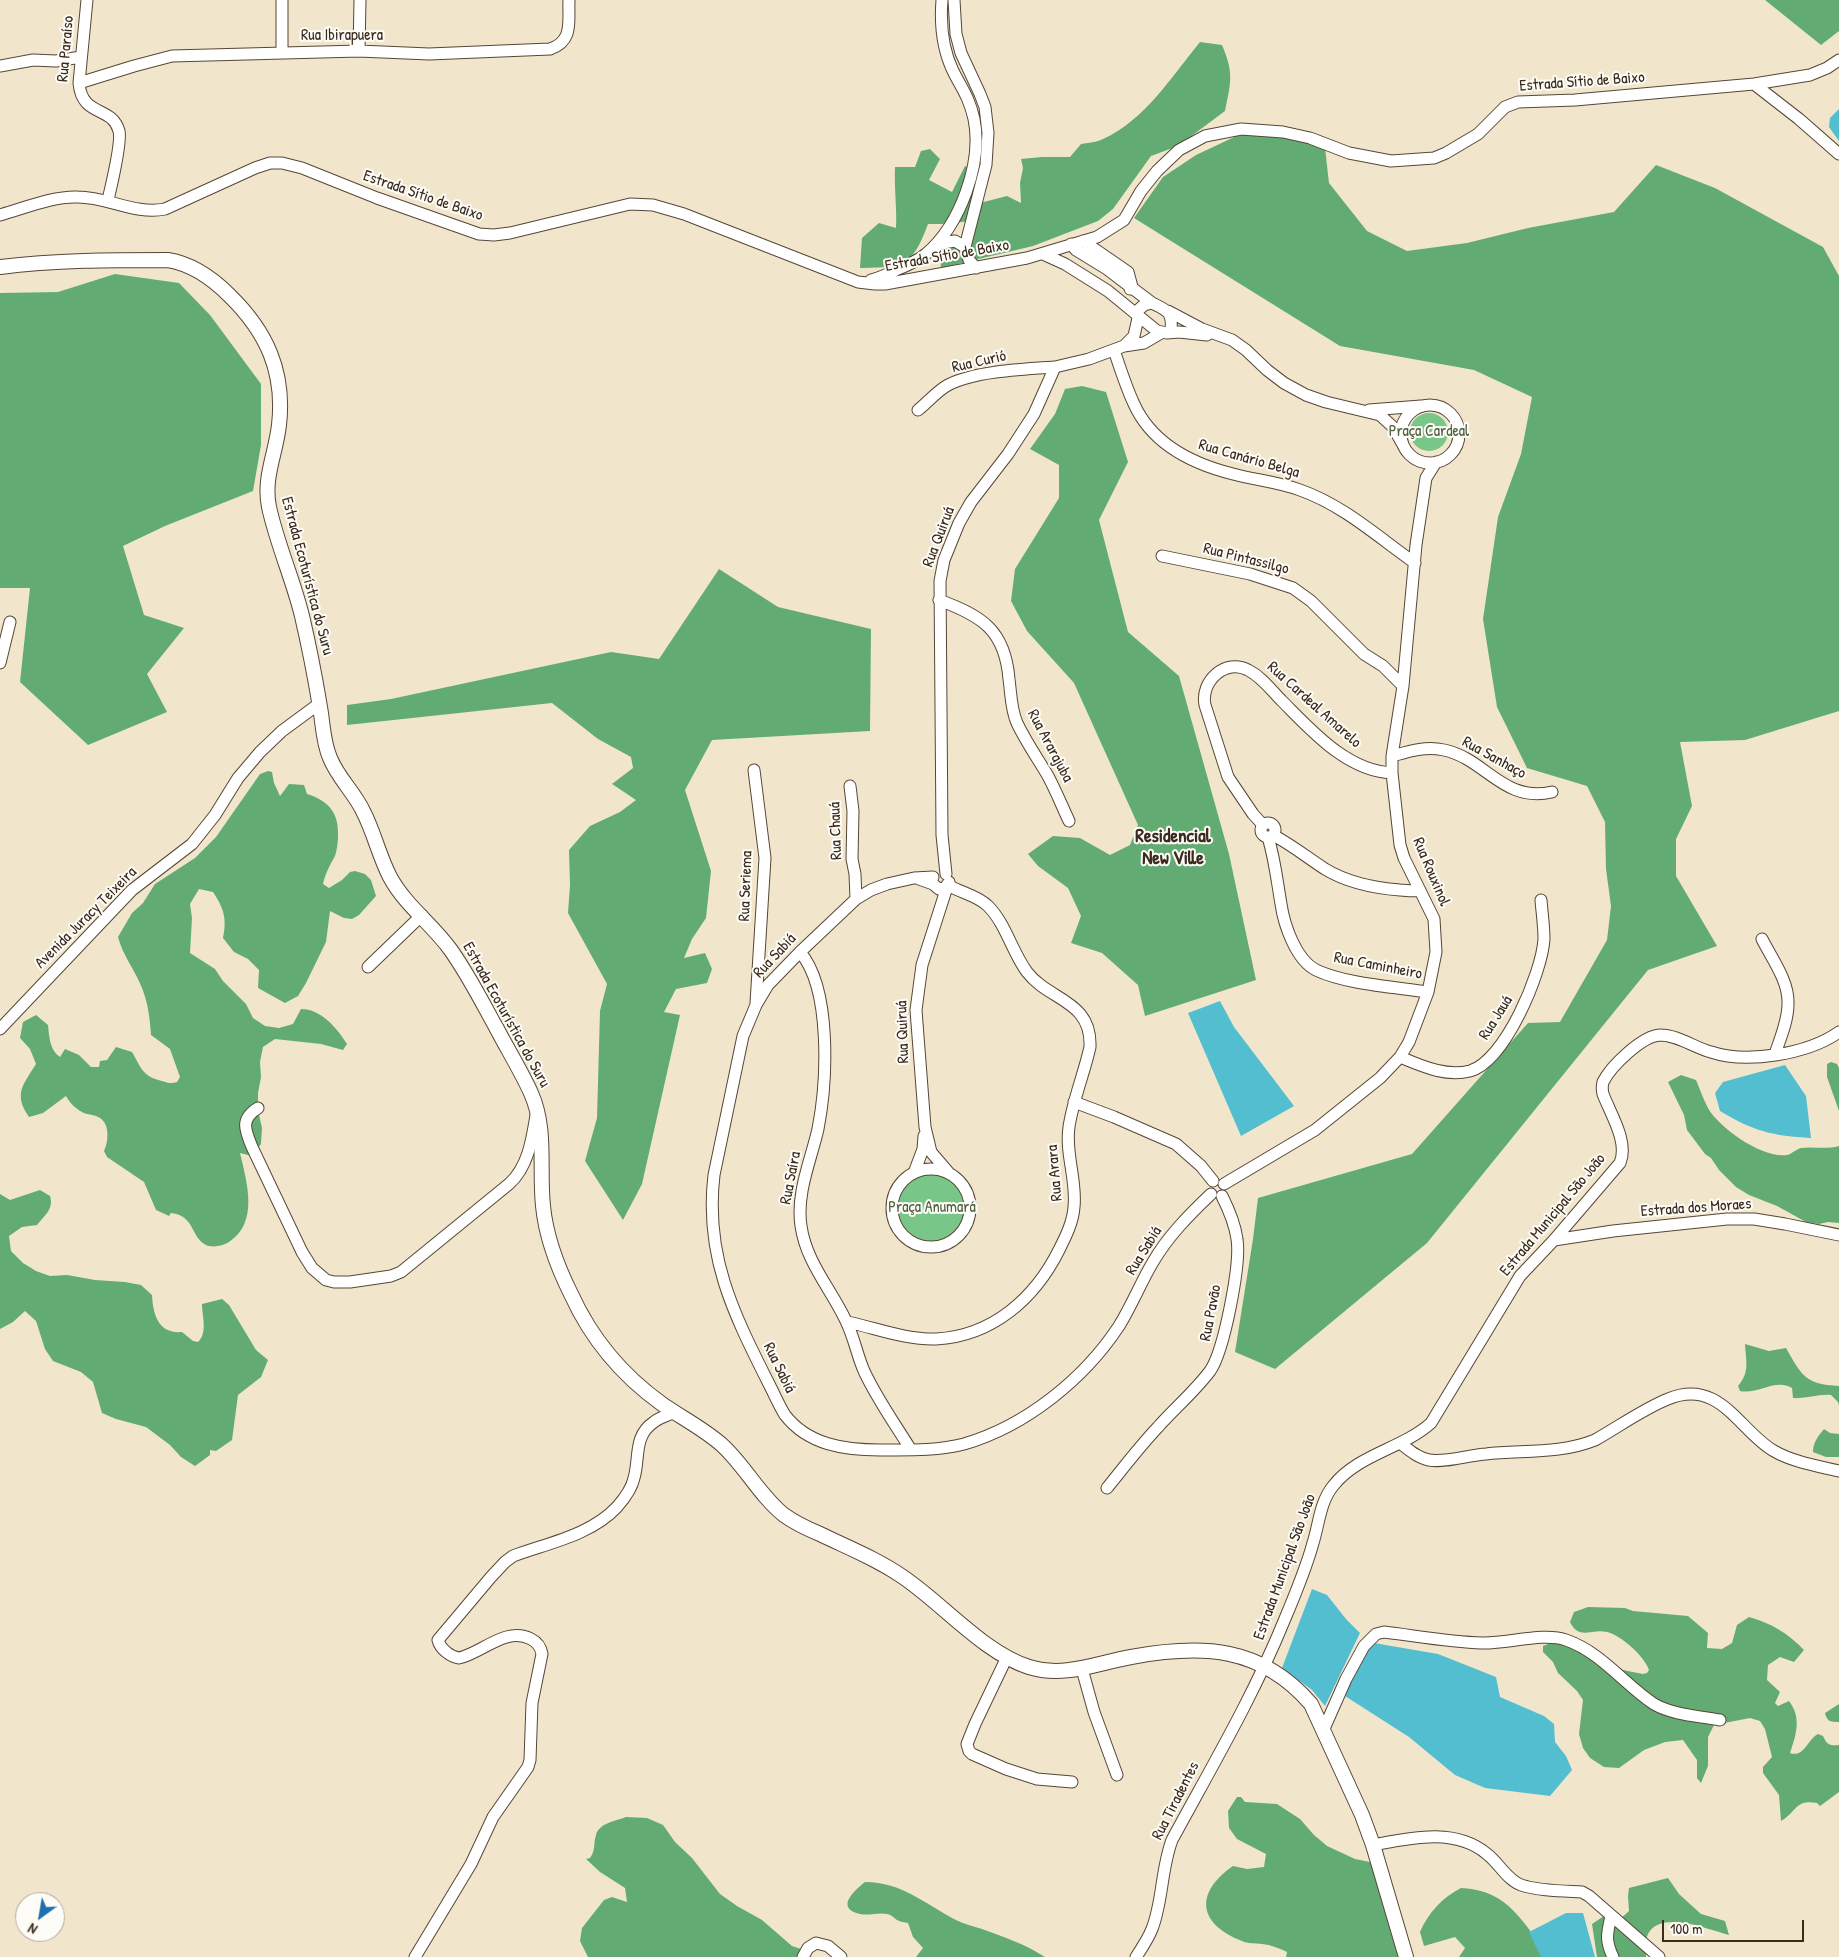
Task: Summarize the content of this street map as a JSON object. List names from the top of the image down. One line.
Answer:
{"streets":{"main road":["Estrada Ecoturística do Suru"],"street":["Rua Ibirapuera","Rua Paraíso","Estrada Sítio de Baixo","Rua Curió","Rua Canário Belga","Rua Quiruá","Rua Pintassilgo","Rua Cardeal Amarelo","Rua Ararajuba","Rua Sanhaço","Rua Chauá","Rua Rouxinol","Rua Seriema","Avenida Juracy Teixeira","Rua Sabiá","Rua Caminheiro","Rua Jauá","Rua Arara","Rua Saíra","Estrada dos Moraes","Estrada Municipal São João","Rua Pavão","Rua Tiradentes"]},"crossings":[["Rua Ibirapuera","Rua Paraíso"],["Rua Paraíso","Estrada Sítio de Baixo"],["Rua Curió","Rua Quiruá"],["Rua Canário Belga","Rua Rouxinol"],["Rua Quiruá","Rua Ararajuba"],["Rua Quiruá","Rua Sabiá"],["Rua Quiruá","Rua Arara"],["Rua Pintassilgo","Rua Rouxinol"],["Estrada Ecoturística do Suru","Avenida Juracy Teixeira"],["Estrada Ecoturística do Suru","Estrada Municipal São João"],["Estrada Ecoturística do Suru","Rua Tiradentes"],["Rua Cardeal Amarelo","Rua Rouxinol"],["Rua Cardeal Amarelo","Rua Caminheiro"],["Rua Sanhaço","Rua Rouxinol"],["Rua Chauá","Rua Sabiá"],["Rua Rouxinol","Rua Caminheiro"],["Rua Rouxinol","Rua Jauá"],["Rua Seriema","Rua Sabiá"],["Rua Sabiá","Rua Arara"],["Rua Sabiá","Rua Saíra"],["Rua Sabiá","Rua Pavão"],["Rua Arara","Rua Saíra"],["Estrada dos Moraes","Estrada Municipal São João"],["Estrada Municipal São João","Rua Tiradentes"]],"districts":["Residencial New Ville"],"parks":["Praça Cardeal","Praça Anumará"],"scale_bar":"100 m","north":"bottom left"}
